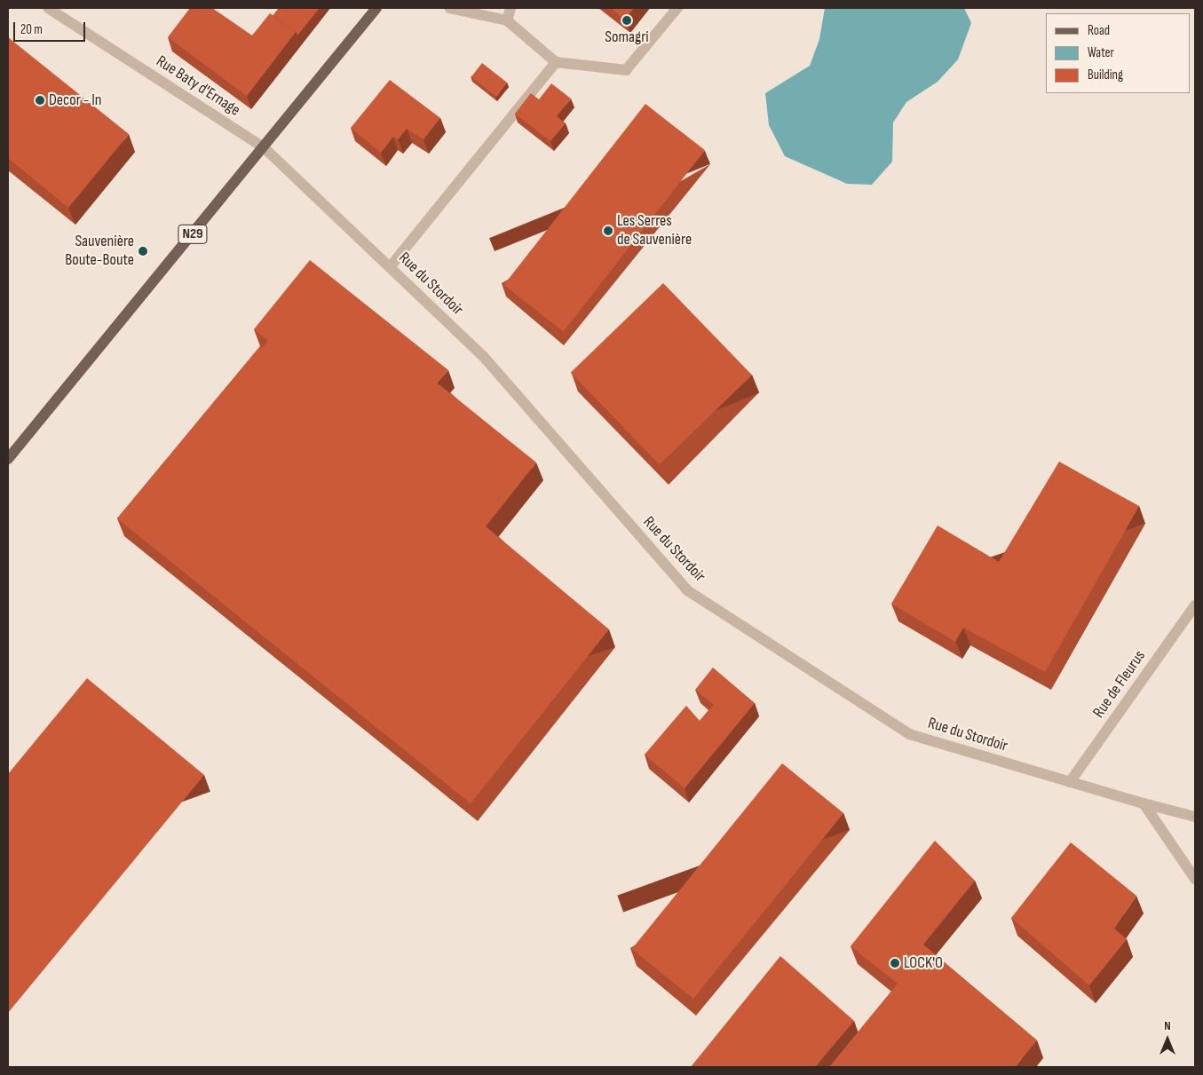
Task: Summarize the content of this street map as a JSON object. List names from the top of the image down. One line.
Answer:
{"streets":{"main road":["N29"],"street":["Rue Baty d'Ernage","Rue du Stordoir","Rue de Fleurus"]},"crossings":[["Rue Baty d'Ernage","N29"],["Rue Baty d'Ernage","Rue du Stordoir"],["N29","Rue du Stordoir"],["Rue du Stordoir","Rue de Fleurus"]],"places":["Somagri","Decor - In","Les Serres de Sauvenière","Sauvenière Boute-Boute","LOCK'O"],"legend":["Road","Water","Building"],"scale_bar":"20 m","north":"top"}
